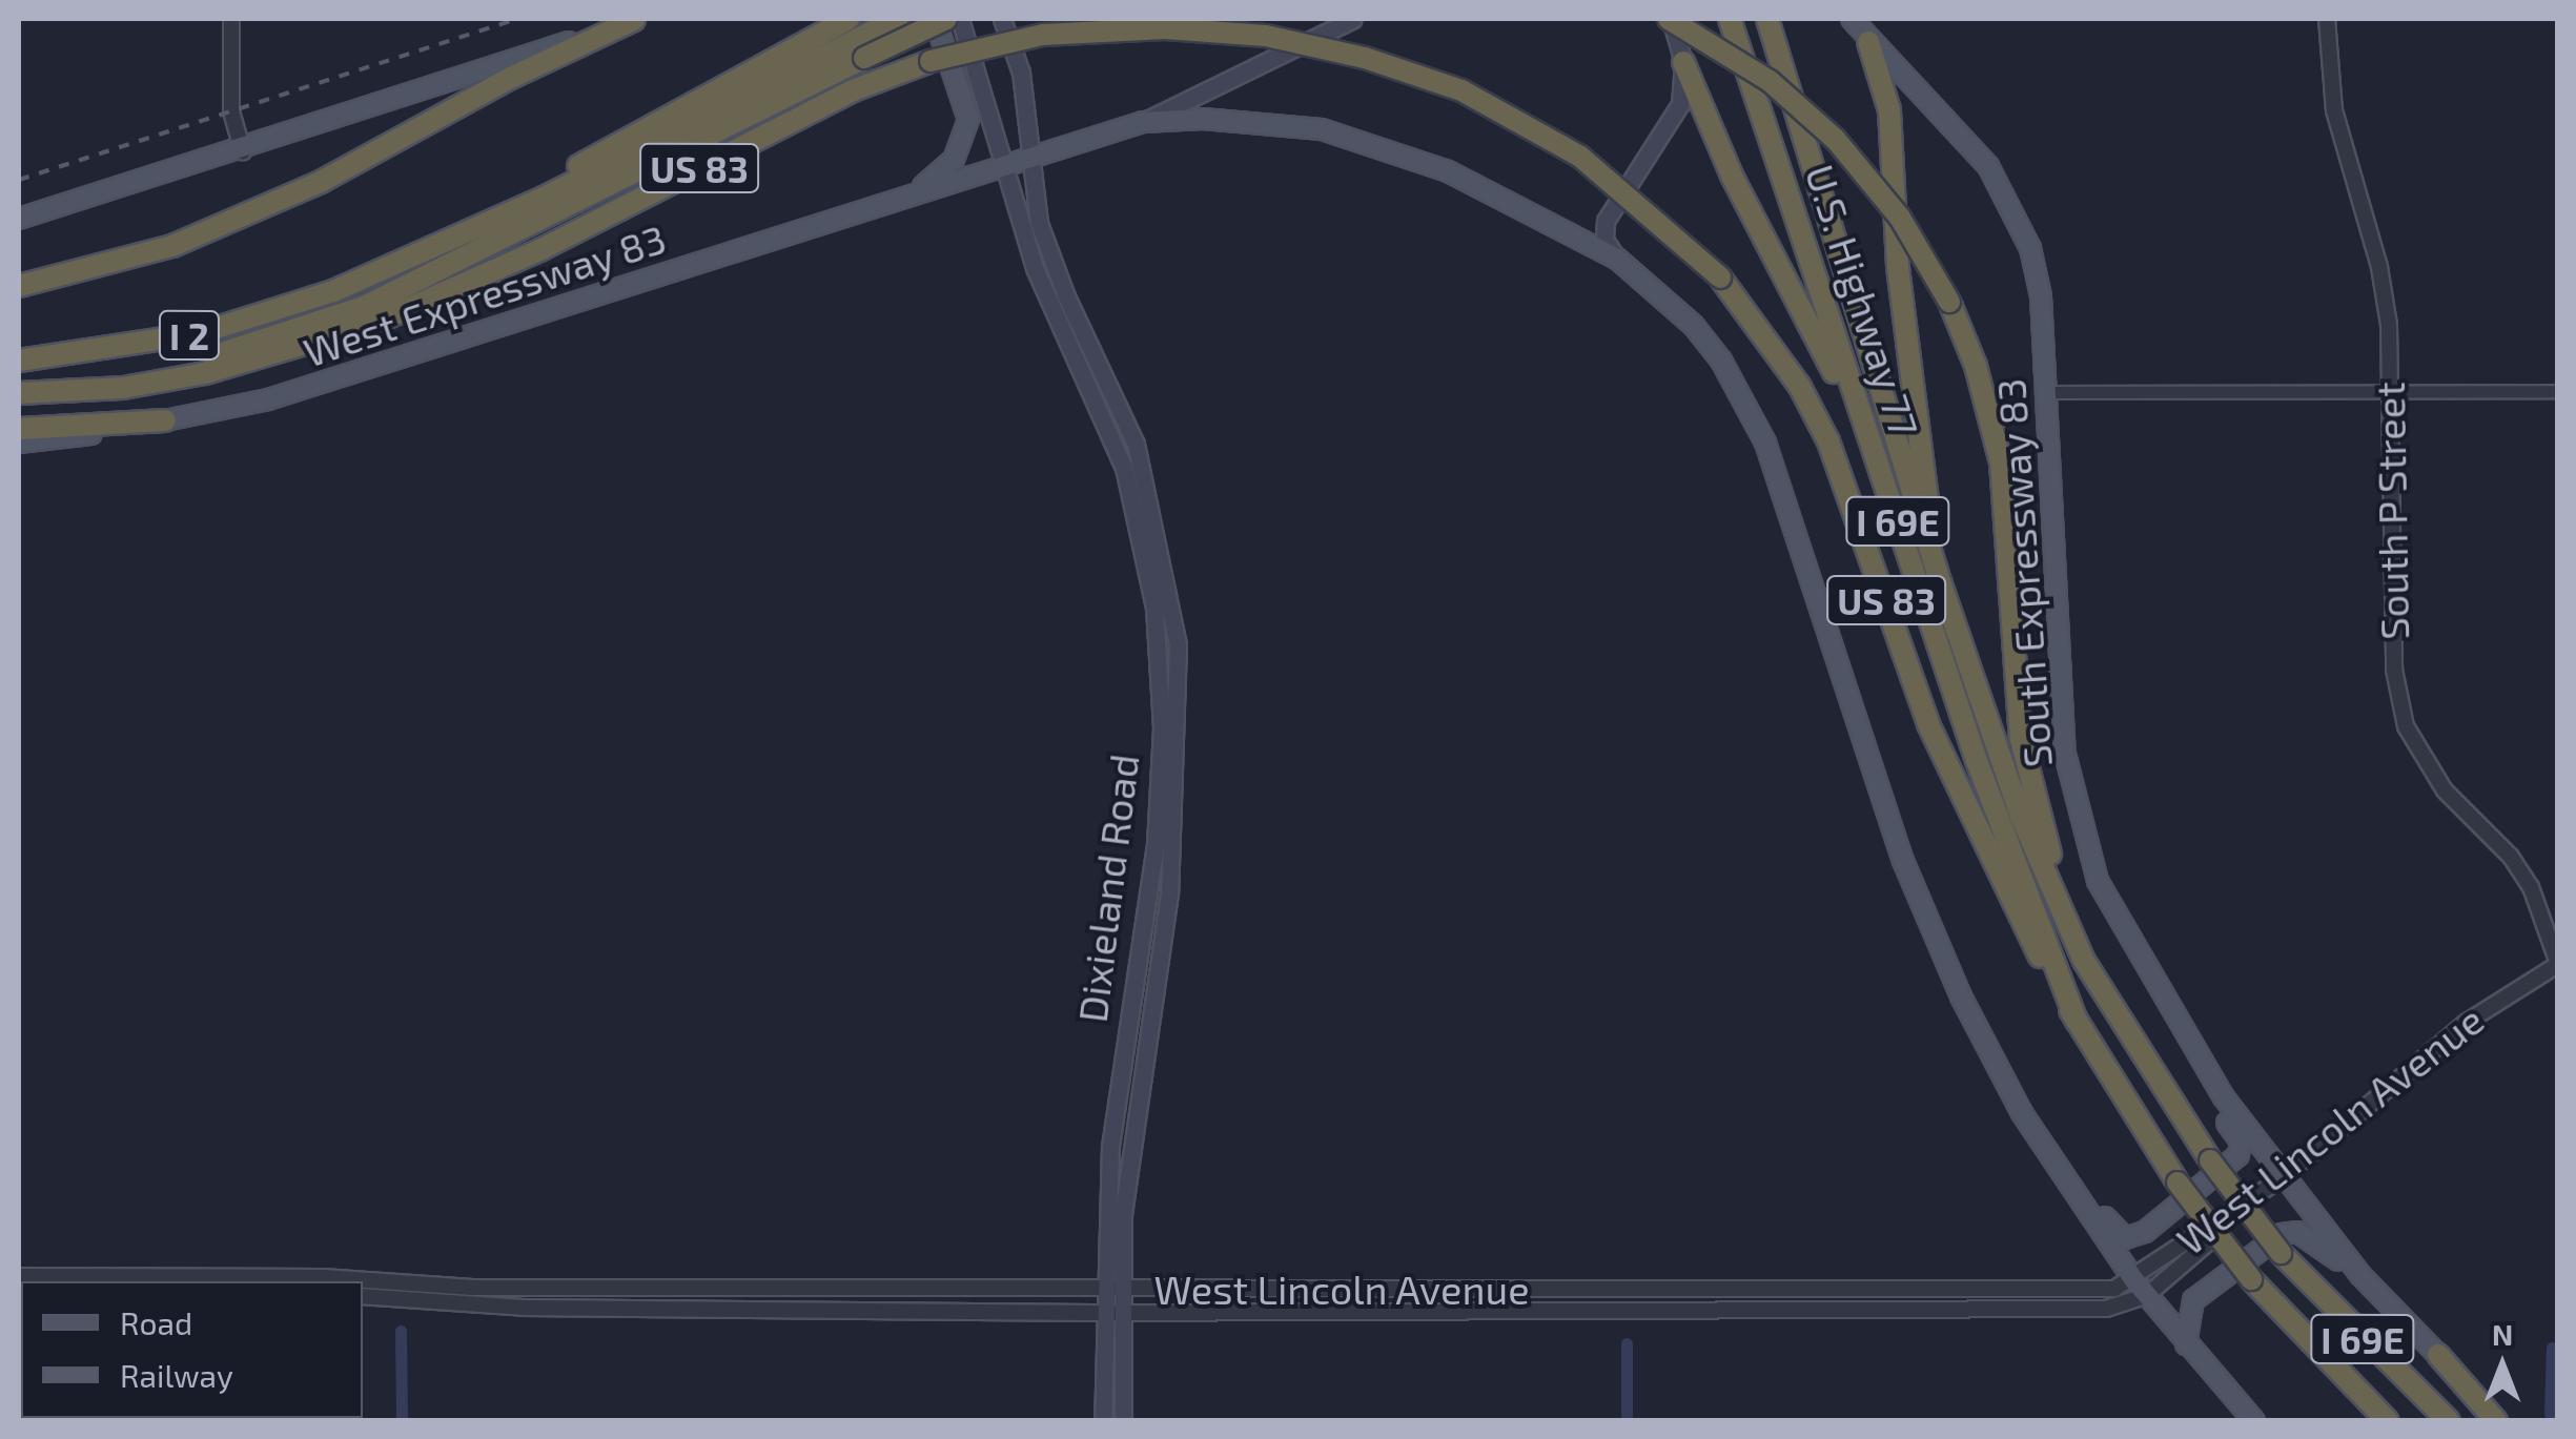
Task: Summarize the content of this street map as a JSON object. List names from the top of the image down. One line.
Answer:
{"streets":{"highway":["US 83","U.S. Highway 77","I 2","I 69E"],"main road":["West Expressway 83","South Expressway 83","Dixieland Road"],"street":["South P Street","West Lincoln Avenue"]},"crossings":[["US 83","U.S. Highway 77"],["US 83","I 2"],["US 83","I 69E"],["West Expressway 83","Dixieland Road"],["U.S. Highway 77","I 69E"],["South P Street","West Lincoln Avenue"],["South Expressway 83","West Lincoln Avenue"],["Dixieland Road","West Lincoln Avenue"]],"legend":["Road","Railway"],"north":"top"}
